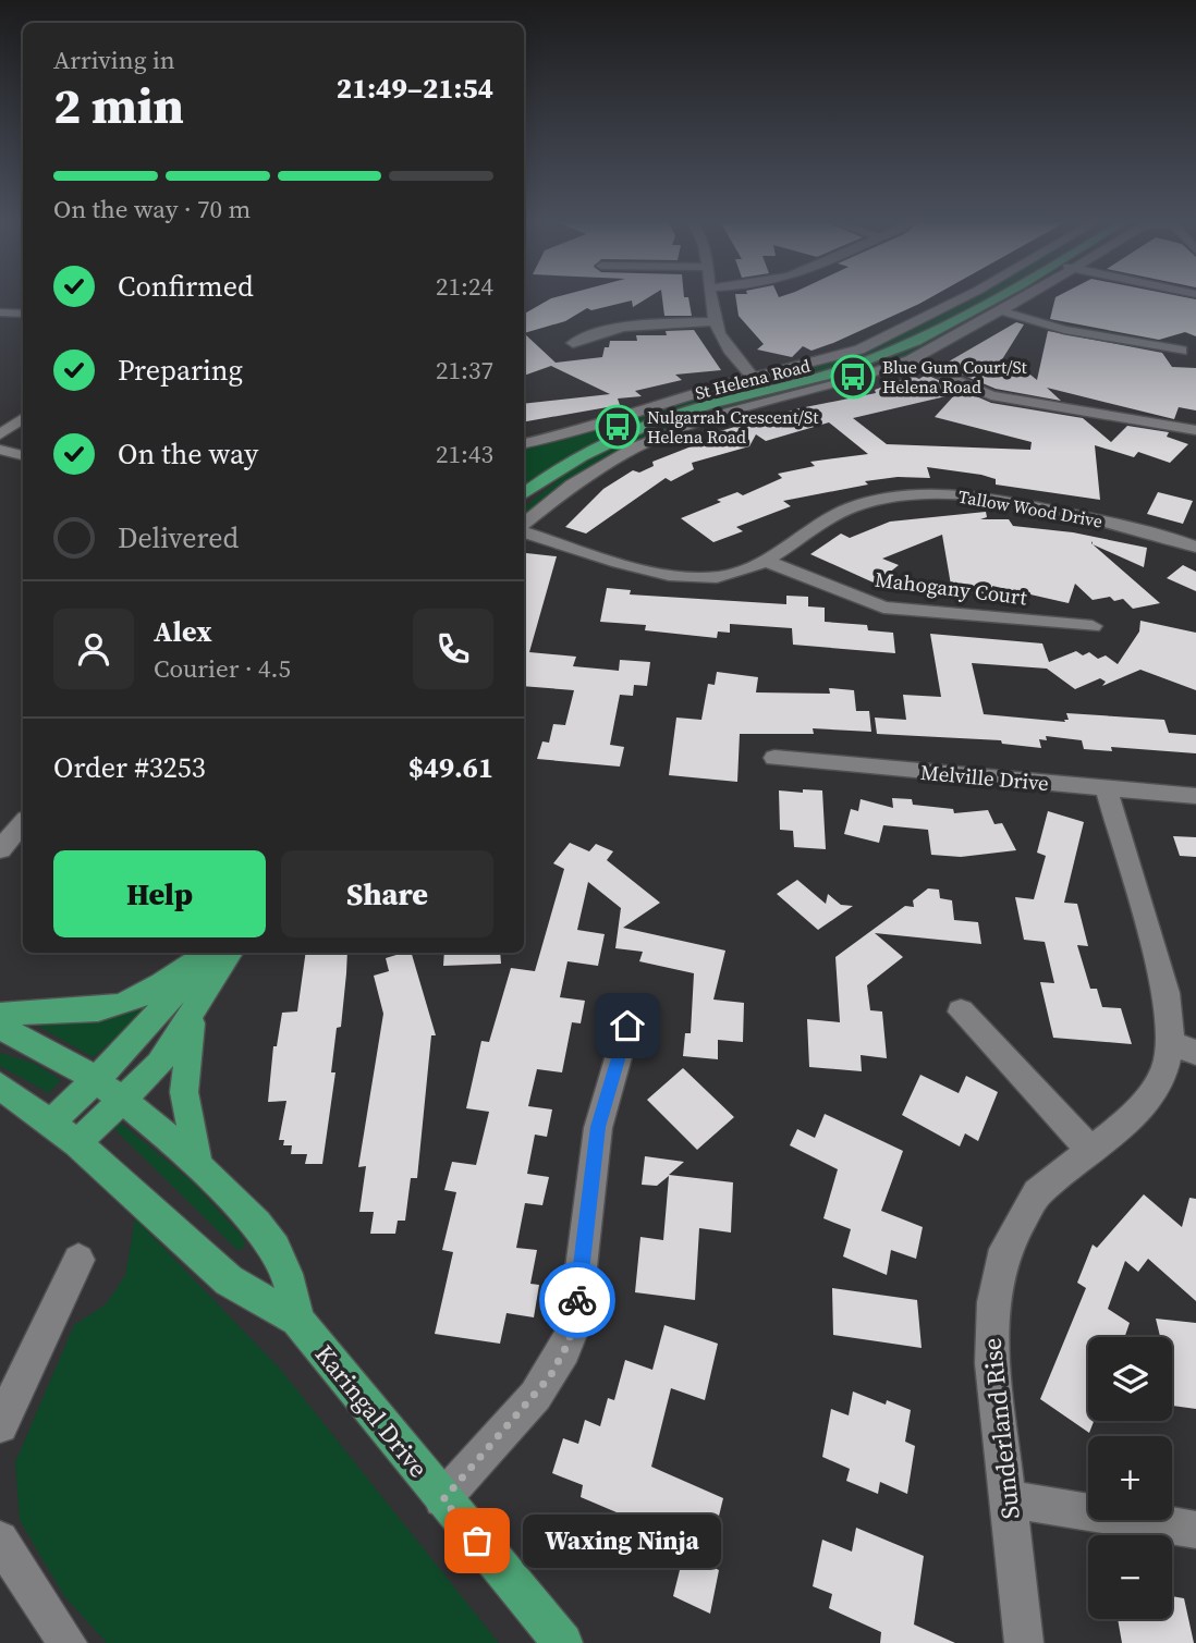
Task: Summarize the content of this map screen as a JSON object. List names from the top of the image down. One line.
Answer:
{"streets":{"main road":["St Helena Road","Karingal Drive"],"street":["Tallow Wood Drive","Mahogany Court","Melville Drive","Sunderland Rise"]},"crossings":[["Tallow Wood Drive","Mahogany Court"],["Melville Drive","Sunderland Rise"]],"places":{"bus stop":["Blue Gum Court/St Helena Road","Nulgarrah Crescent/St Helena Road"],"other":["Waxing Ninja"]},"page":{"heading":["2 min","Arriving in","21:49–21:54"],"panel":["Alex","Courier · 4.5","Order #3253","$49.61"],"bar":"On the way · 70 m","list":[["Confirmed","21:24"],["Preparing","21:37"],["On the way","21:43"],"Delivered"],"buttons":["Help","Share"],"map_buttons":["+","−"],"bubble":"Waxing Ninja"}}
